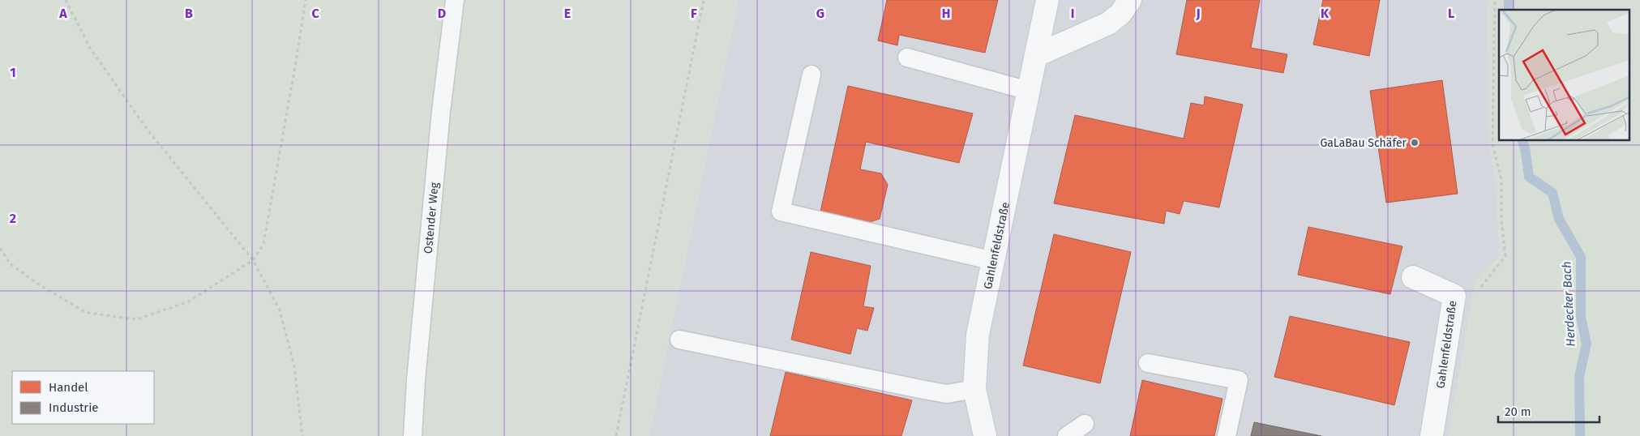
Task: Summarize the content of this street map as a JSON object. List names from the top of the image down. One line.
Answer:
{"streets":{"street":["Gahlenfeldstraße"],"lane":["Ostender Weg"]},"water":["Herdecker Bach"],"places":["GaLaBau Schäfer"],"legend":["Handel","Industrie"],"scale_bar":"20 m","grid":{"columns":["A","B","C","D","E","F","G","H","I","J","K","L"],"rows":["1","2"]}}
